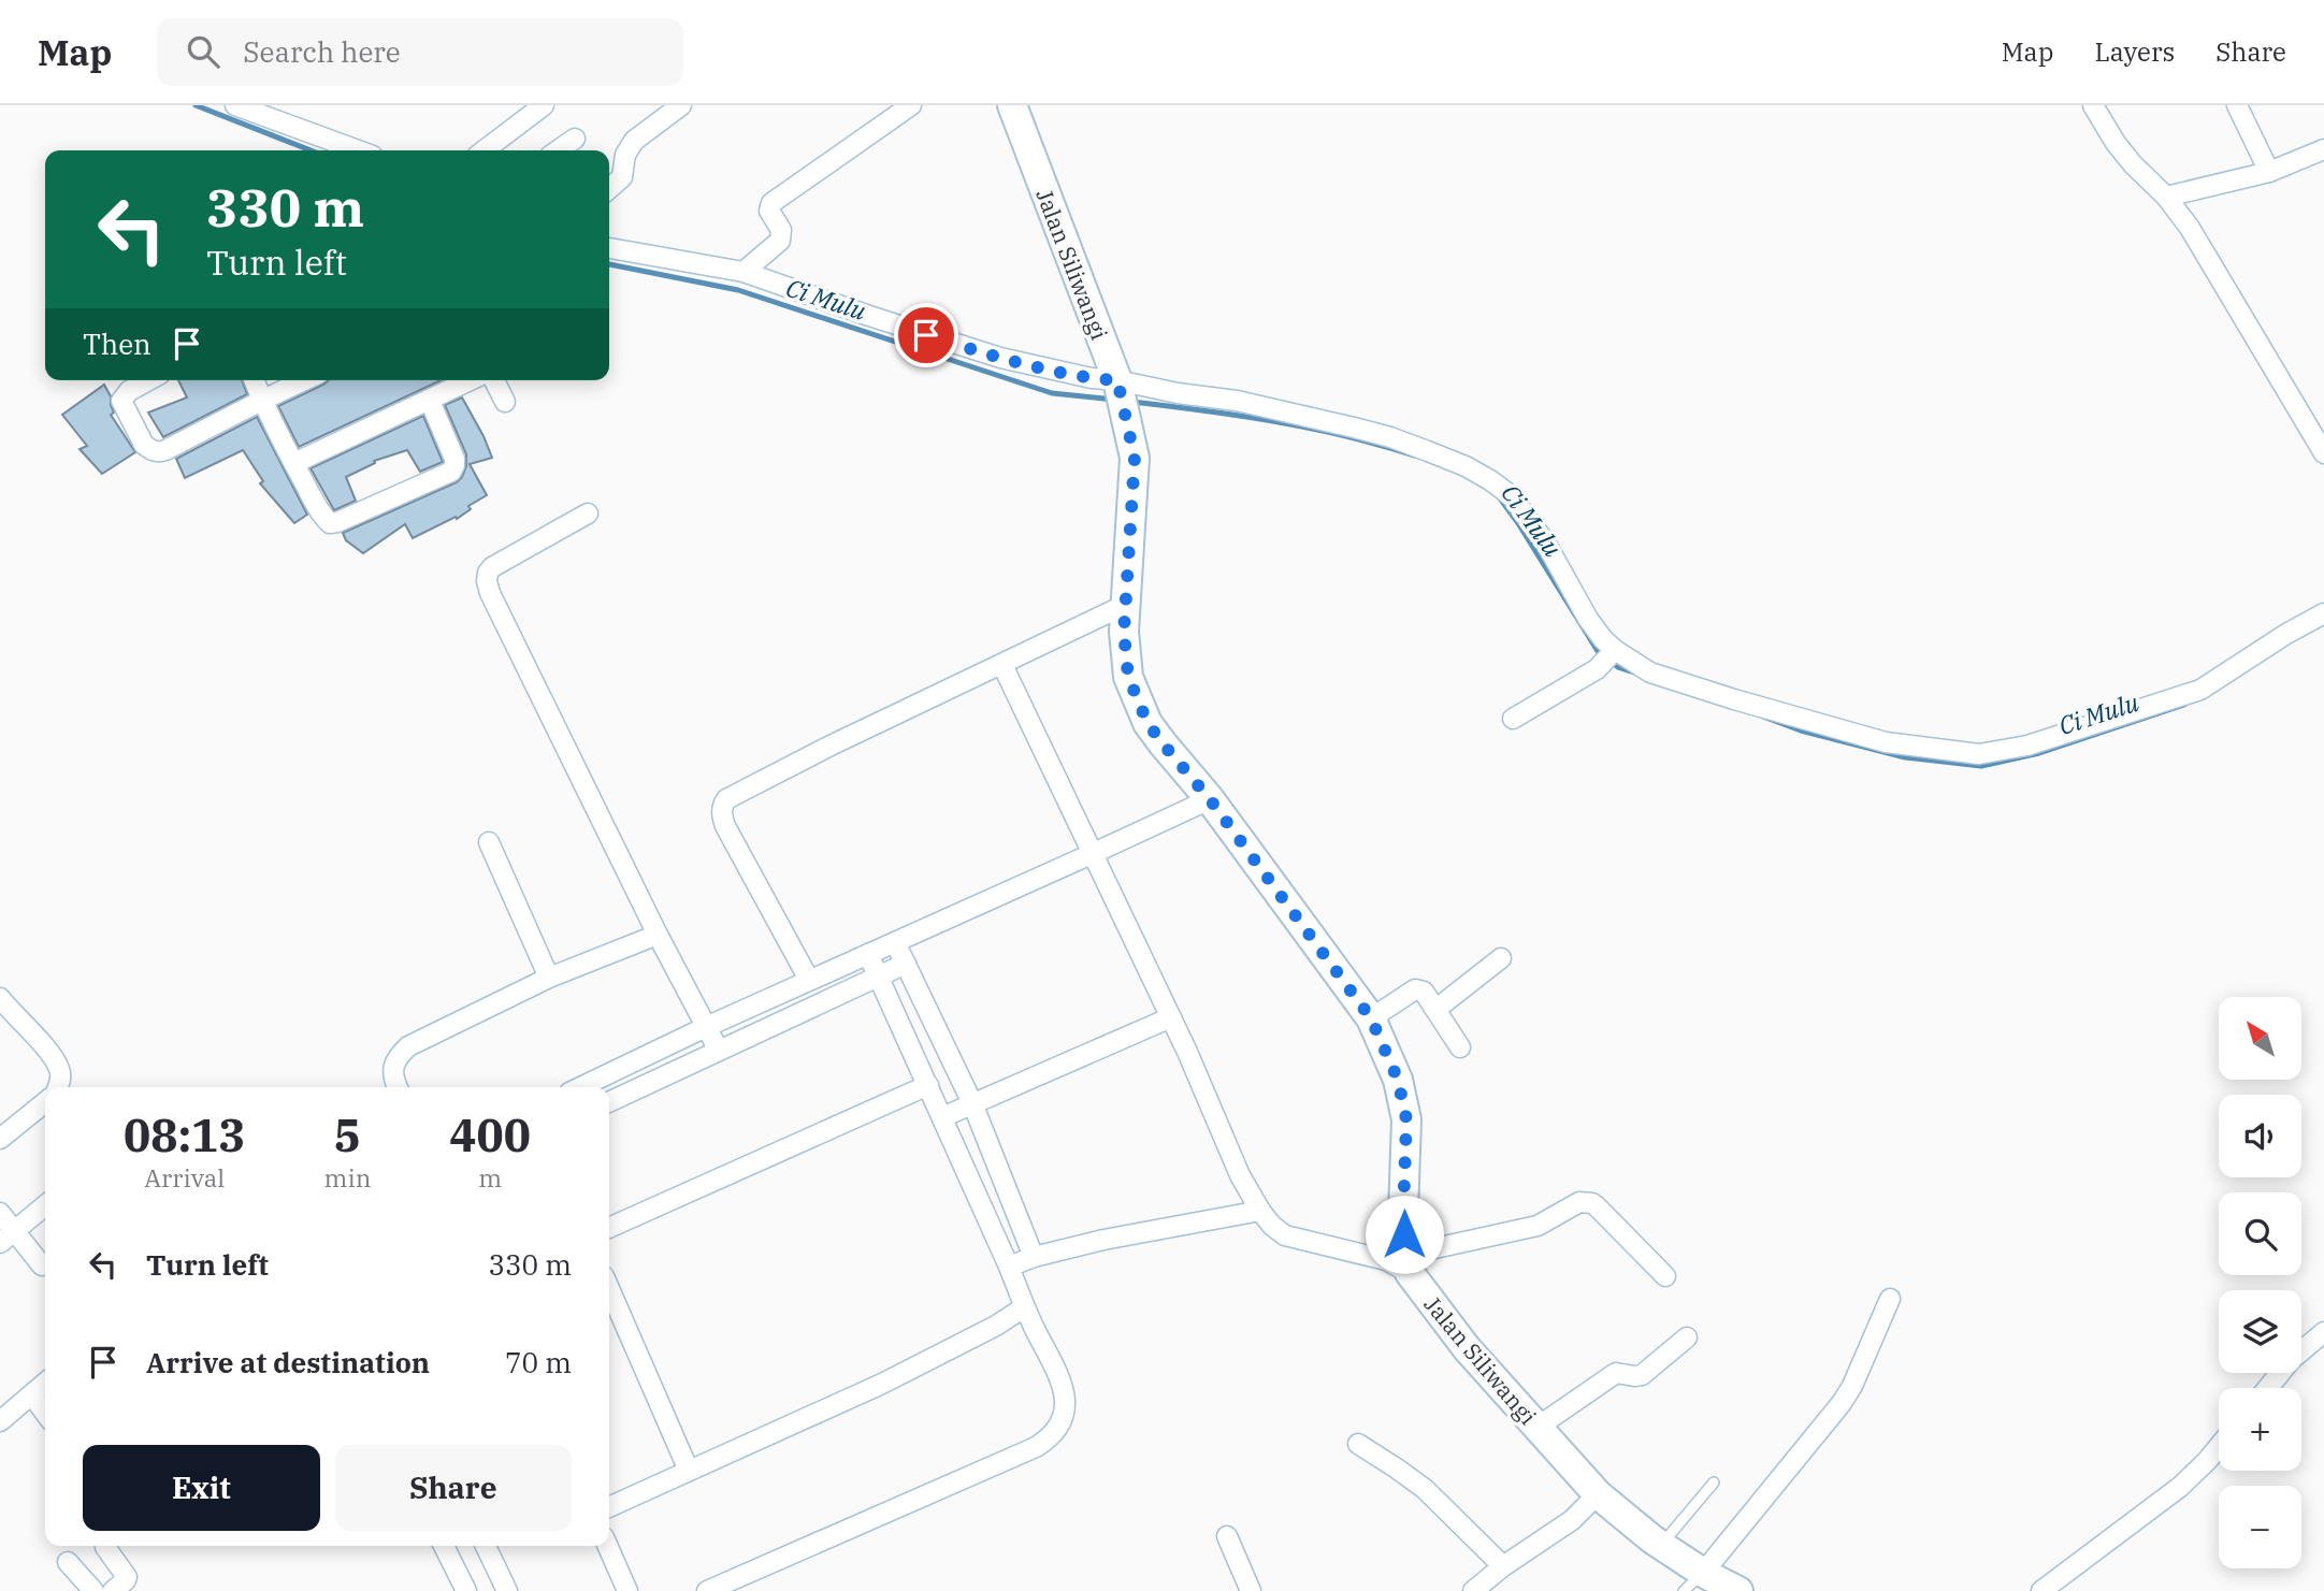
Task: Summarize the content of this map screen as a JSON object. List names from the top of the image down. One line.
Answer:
{"streets":{"street":["Jalan Siliwangi"]},"water":["Ci Mulu"],"north":"top left","page":{"header":"Map","search":"Search here","nav":["Map","Layers","Share"],"turn":["330 m","Turn left"],"then":"Then","map_buttons":["+","−"],"eta":["08:13","Arrival","5","min","400","m"],"list":[{"name":"Turn left","value":"330 m"},{"name":"Arrive at destination","value":"70 m"}],"buttons":["Exit","Share"]}}
